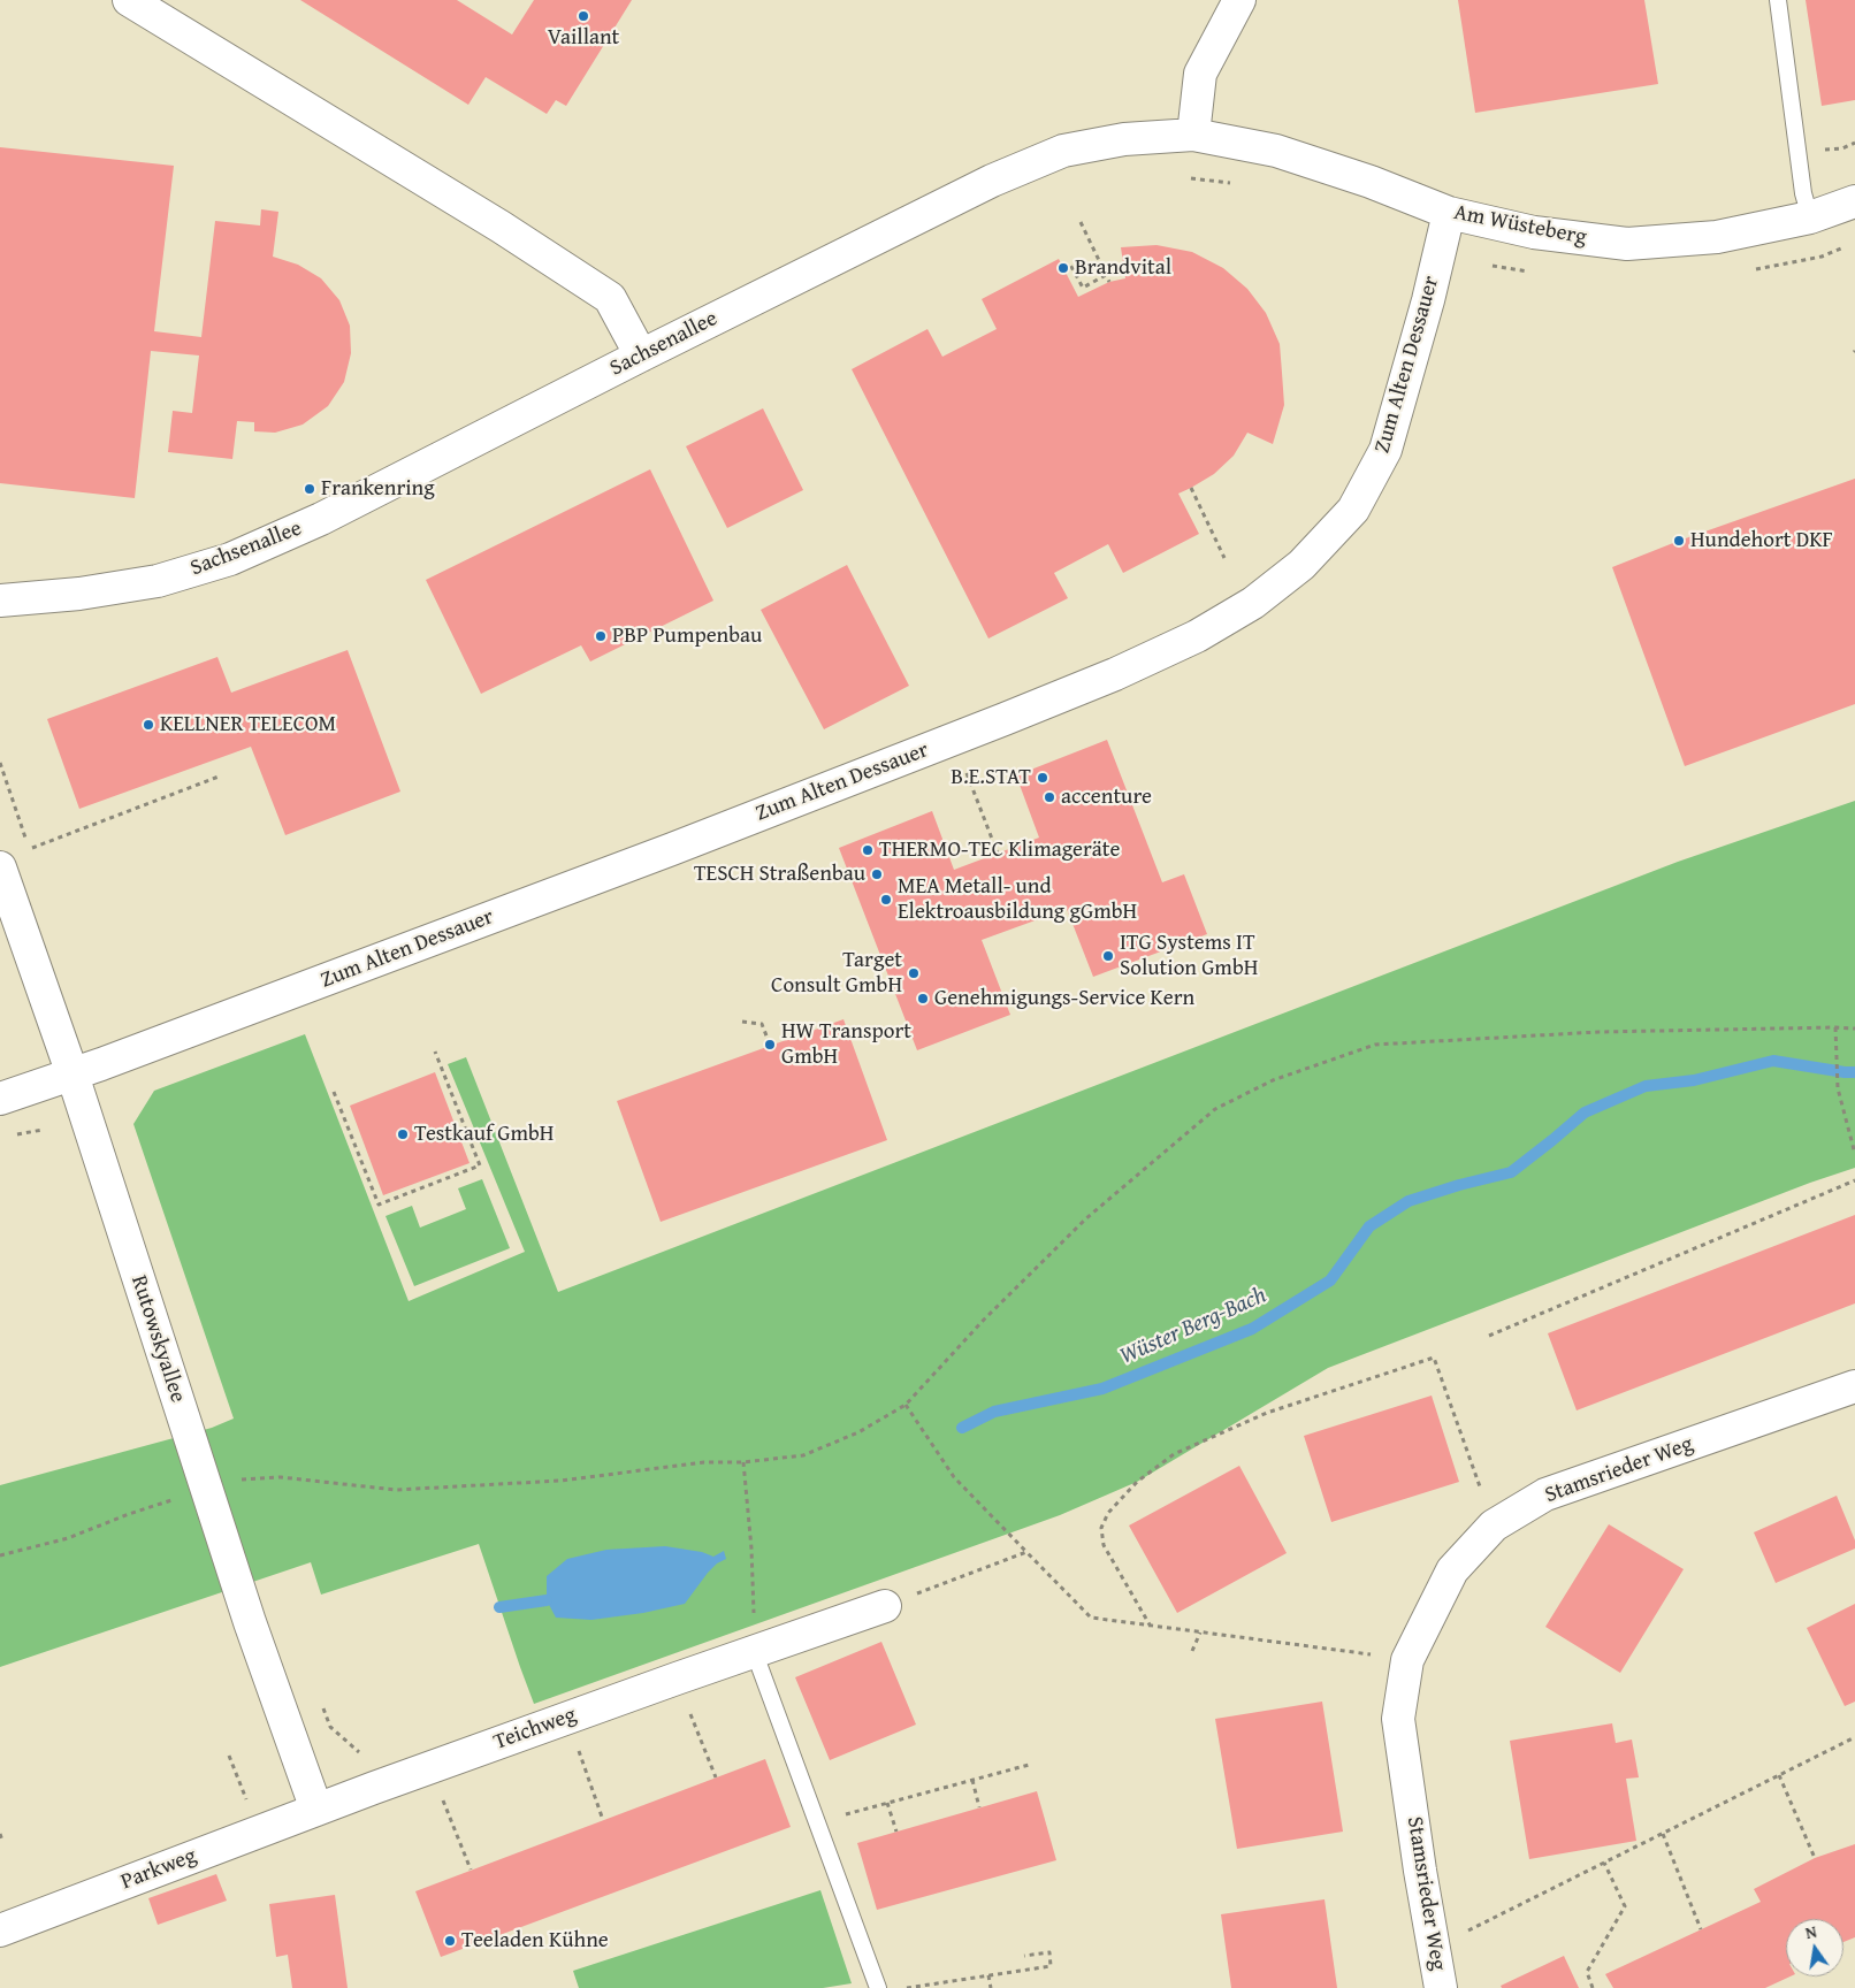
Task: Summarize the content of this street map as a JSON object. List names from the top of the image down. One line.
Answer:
{"streets":{"street":["Am Wüsteberg","Sachsenallee","Zum Alten Dessauer","Rutowskyallee","Stamsrieder Weg","Teichweg","Parkweg"]},"crossings":[["Am Wüsteberg","Sachsenallee"],["Am Wüsteberg","Zum Alten Dessauer"],["Zum Alten Dessauer","Rutowskyallee"],["Rutowskyallee","Teichweg"],["Rutowskyallee","Parkweg"],["Teichweg","Parkweg"]],"water":["Wüster Berg-Bach"],"places":["Vaillant","Brandvital","Frankenring","Hundehort DKF","PBP Pumpenbau","KELLNER TELECOM","B.E.STAT","accenture","THERMO-TEC Klimageräte","TESCH Straßenbau","MEA Metall- und Elektroausbildung gGmbH","ITG Systems IT Solution GmbH","Target Consult GmbH","Genehmigungs-Service Kern","HW Transport GmbH","Testkauf GmbH","Teeladen Kühne"],"north":"top"}
